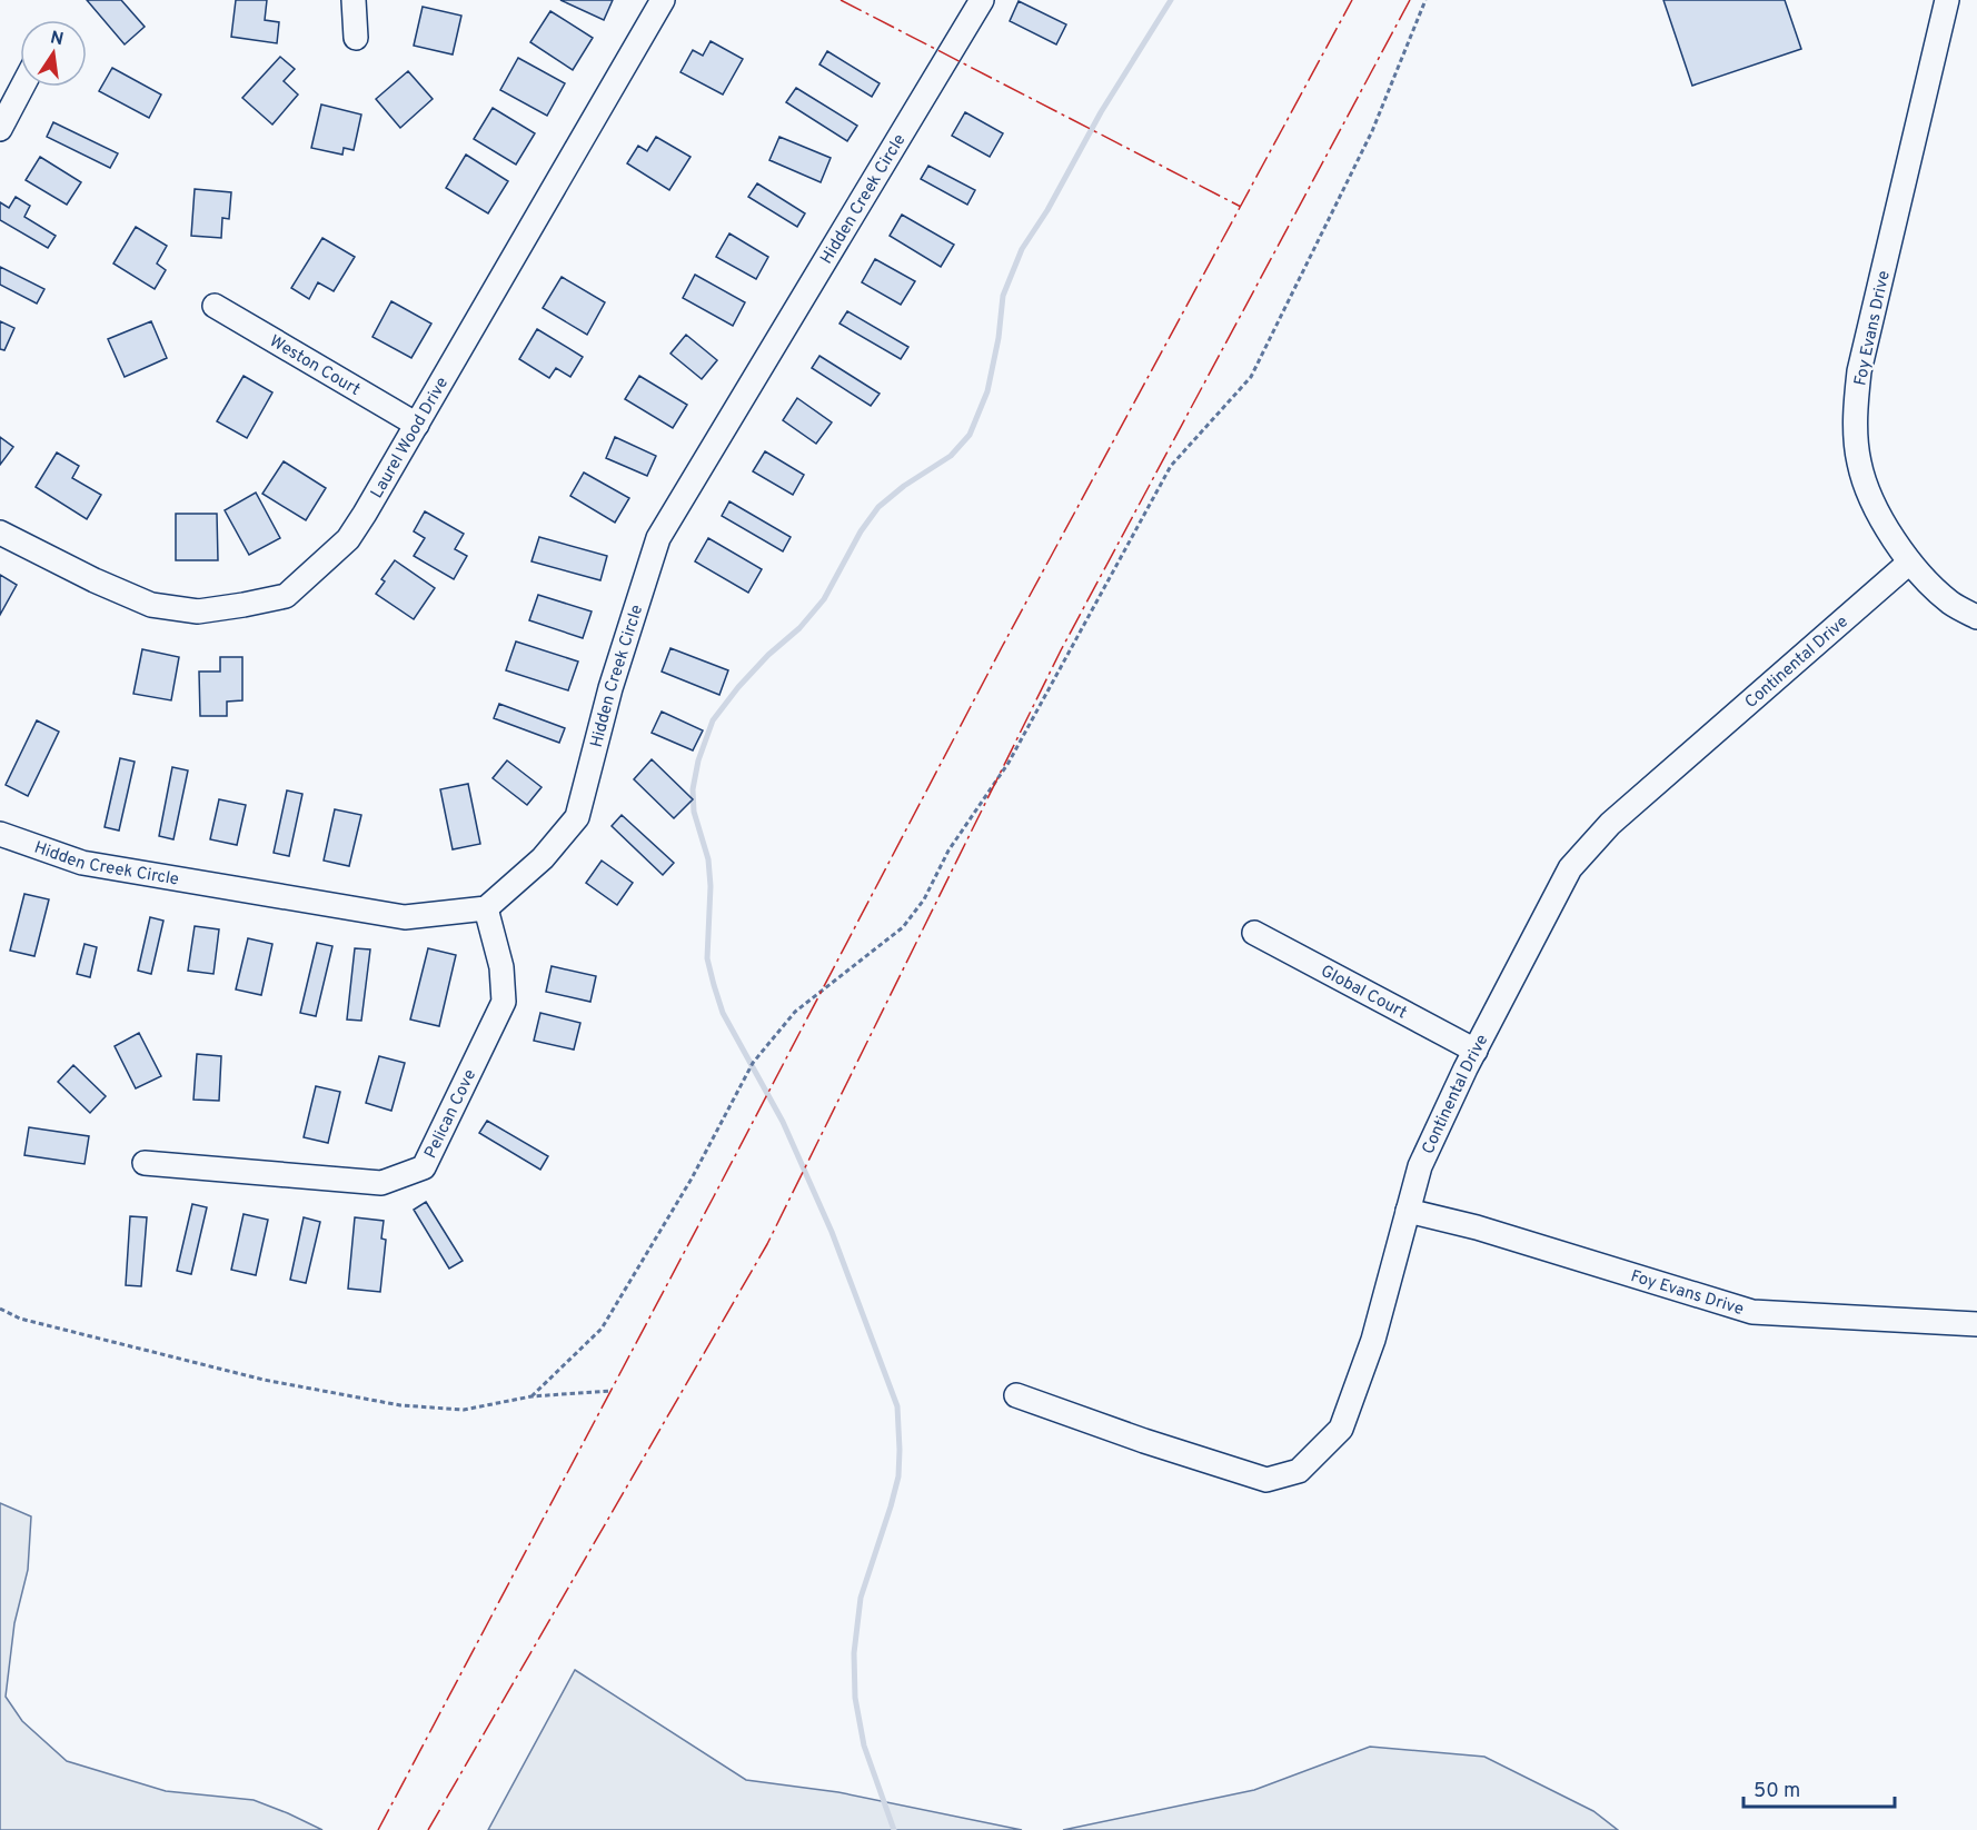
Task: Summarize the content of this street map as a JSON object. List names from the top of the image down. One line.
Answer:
{"streets":{"street":["Hidden Creek Circle","Foy Evans Drive","Weston Court","Laurel Wood Drive","Continental Drive","Global Court","Pelican Cove"]},"crossings":[["Hidden Creek Circle","Pelican Cove"],["Foy Evans Drive","Continental Drive"],["Weston Court","Laurel Wood Drive"],["Continental Drive","Global Court"]],"scale_bar":"50 m","north":"top"}
